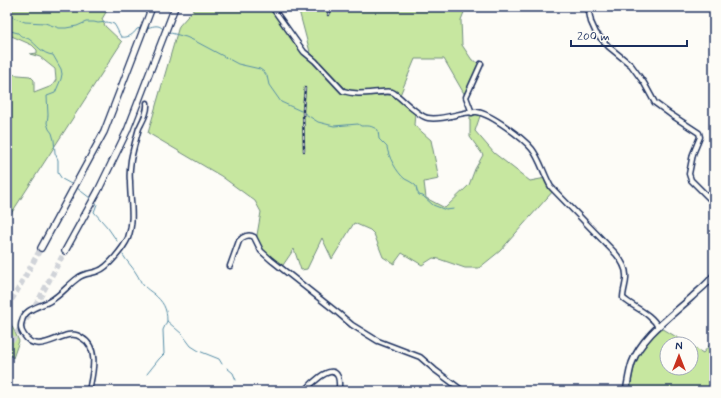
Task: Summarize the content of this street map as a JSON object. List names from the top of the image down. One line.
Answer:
{"scale_bar":"200 m","north":"top"}
